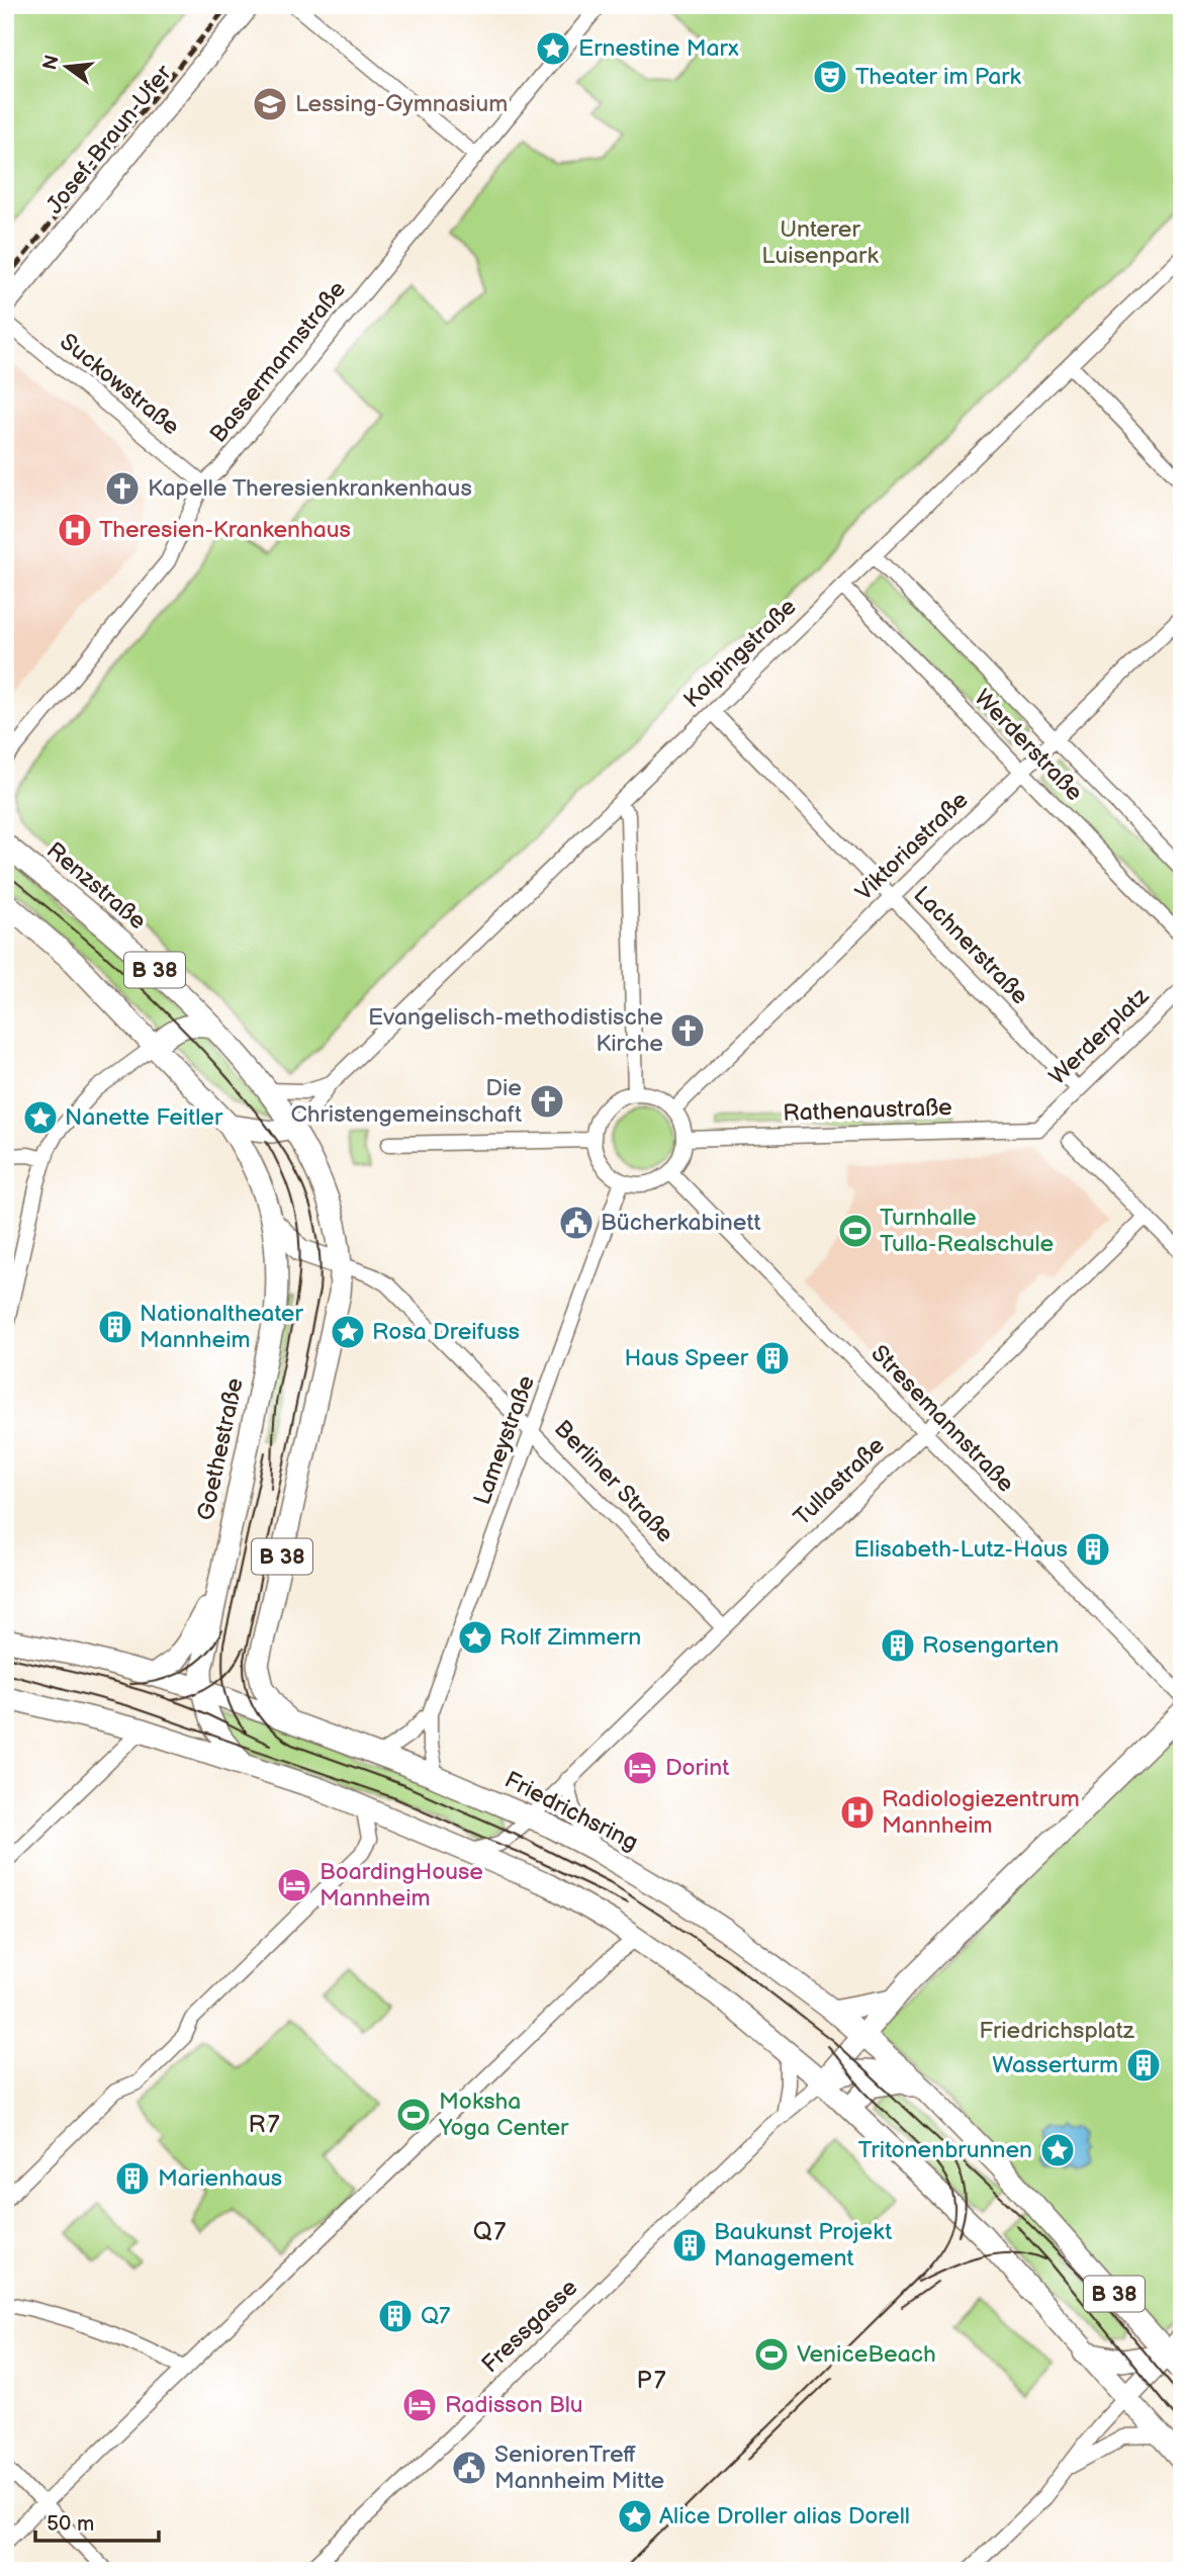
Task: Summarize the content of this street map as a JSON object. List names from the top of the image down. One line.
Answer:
{"streets":{"main road":["Renzstraße","B 38","Goethestraße","Friedrichsring"],"street":["Josef-Braun-Ufer","Bassermannstraße","Suckowstraße","Kolpingstraße","Werderstraße","Viktoriastraße","Lachnerstraße","Werderplatz","Rathenaustraße","Stresemannstraße","Lameystraße","Berliner Straße","Tullastraße","Fressgasse"]},"crossings":[["Bassermannstraße","Suckowstraße"],["Kolpingstraße","Werderstraße"],["Kolpingstraße","Renzstraße"],["Kolpingstraße","Lachnerstraße"],["Kolpingstraße","B 38"],["Werderstraße","Viktoriastraße"],["Viktoriastraße","Lachnerstraße"],["Viktoriastraße","Rathenaustraße"],["Viktoriastraße","Stresemannstraße"],["Viktoriastraße","Lameystraße"],["Renzstraße","B 38"],["Lachnerstraße","Werderplatz"],["B 38","Goethestraße"],["B 38","Berliner Straße"],["B 38","Tullastraße"],["B 38","Friedrichsring"],["B 38","Fressgasse"],["Werderplatz","Rathenaustraße"],["Rathenaustraße","Stresemannstraße"],["Rathenaustraße","Lameystraße"],["Stresemannstraße","Lameystraße"],["Stresemannstraße","Tullastraße"],["Lameystraße","Berliner Straße"],["Lameystraße","Friedrichsring"],["Goethestraße","Friedrichsring"],["Berliner Straße","Tullastraße"],["Tullastraße","Friedrichsring"]],"districts":["R7","Q7","P7"],"parks":["Unterer Luisenpark","Friedrichsplatz"],"places":{"place":["Ernestine Marx","Nanette Feitler","Rosa Dreifuss","Rolf Zimmern","Tritonenbrunnen","Alice Droller alias Dorell"],"theatre":["Theater im Park"],"school or university":["Lessing-Gymnasium"],"church":["Kapelle Theresienkrankenhaus","Evangelisch-methodistische Kirche","Die Christengemeinschaft"],"hospital":["Theresien-Krankenhaus","Radiologiezentrum Mannheim"],"public building":["Bücherkabinett","SeniorenTreff Mannheim Mitte"],"sports":["Turnhalle Tulla-Realschule","Moksha Yoga Center","VeniceBeach"],"building":["Nationaltheater Mannheim","Haus Speer","Elisabeth-Lutz-Haus","Rosengarten","Wasserturm","Marienhaus","Baukunst Projekt Management","Q7"],"hotel":["Dorint","BoardingHouse Mannheim","Radisson Blu"]},"scale_bar":"50 m","north":"left"}
